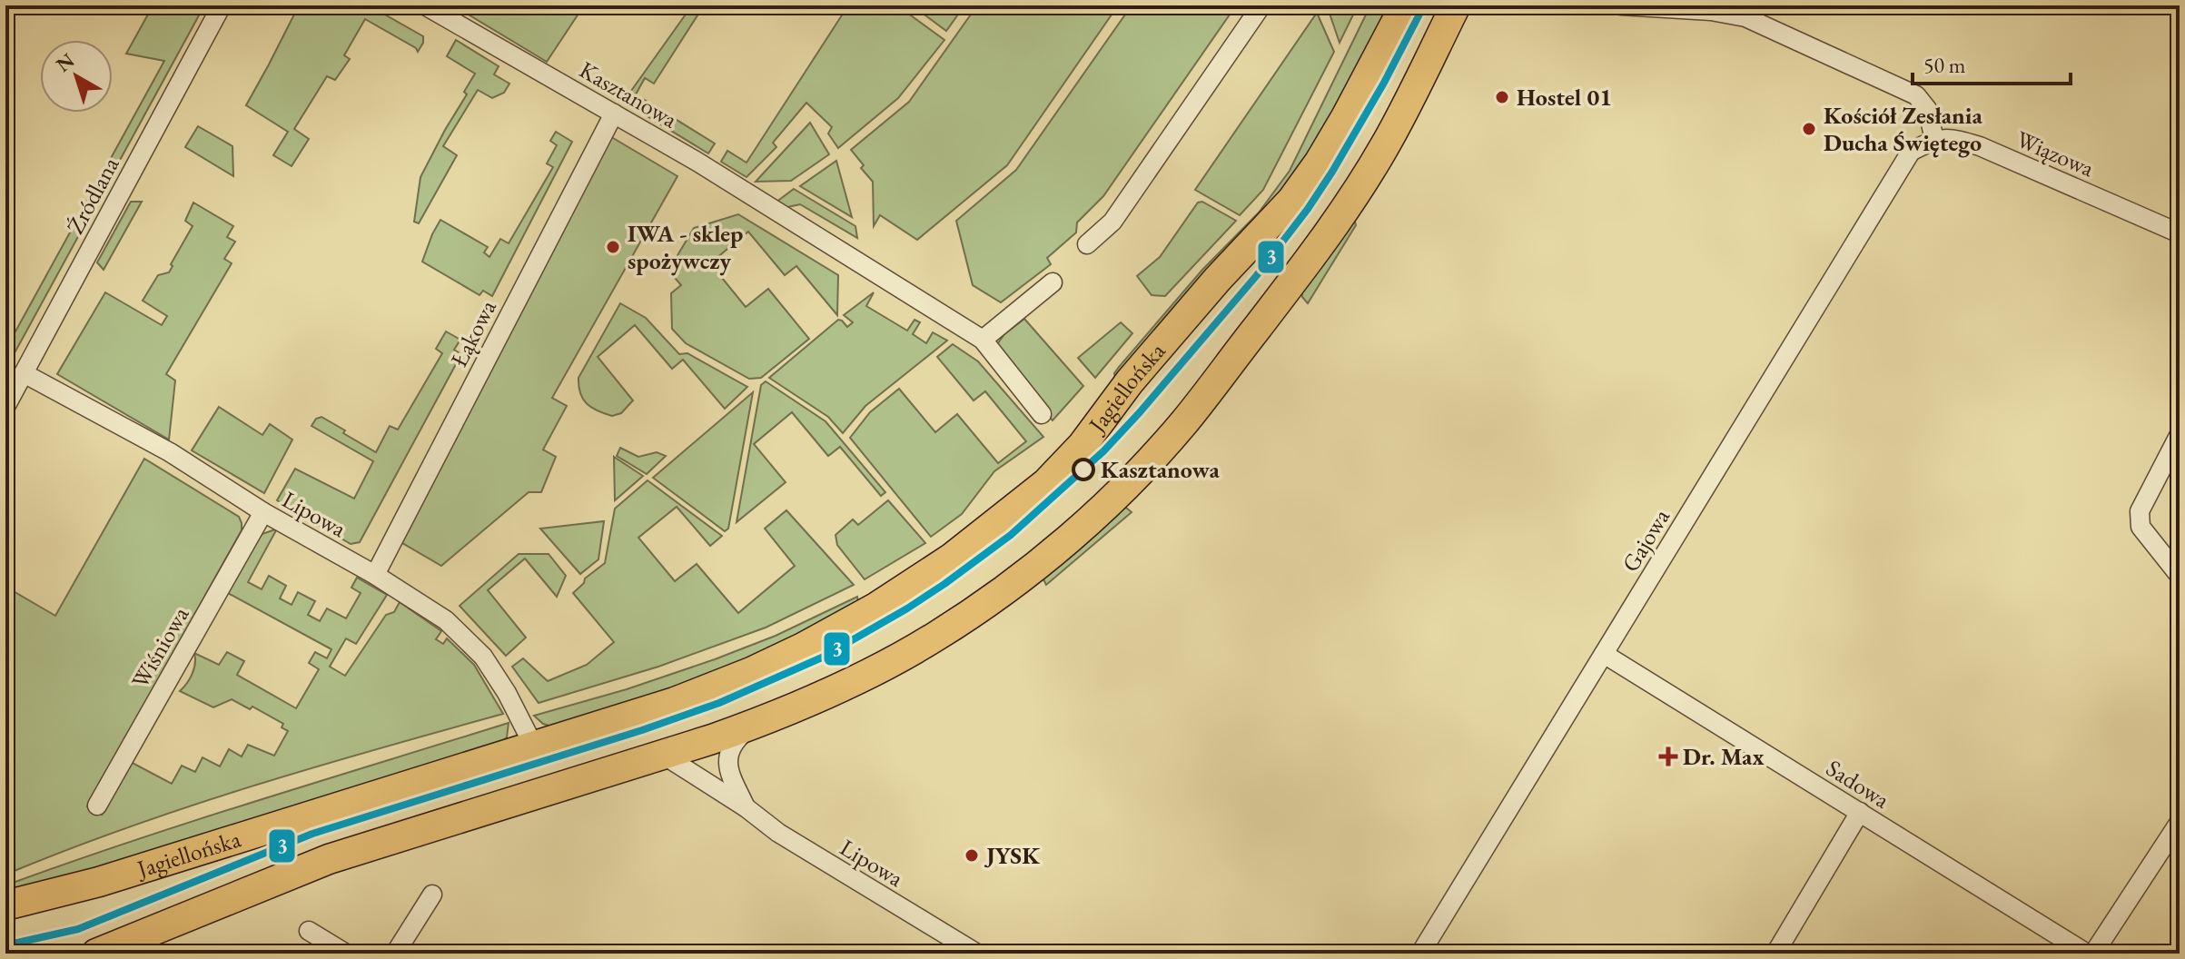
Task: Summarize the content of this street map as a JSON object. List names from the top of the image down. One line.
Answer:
{"streets":{"main road":["Jagiellońska"],"street":["Kasztanowa","Wiązowa","Źródlana","Łąkowa","Lipowa","Gajowa","Wiśniowa","Sadowa"]},"crossings":[["Kasztanowa","Łąkowa"],["Wiązowa","Gajowa"],["Źródlana","Lipowa"],["Łąkowa","Lipowa"],["Jagiellońska","Lipowa"],["Lipowa","Wiśniowa"],["Gajowa","Sadowa"]],"places":{"other":["Hostel 01","Kościół Zesłania Ducha Świętego","IWA - sklep spożywczy","Kasztanowa","JYSK"],"health":["Dr. Max"]},"lines":["transit line 3"],"scale_bar":"50 m","north":"top left"}
